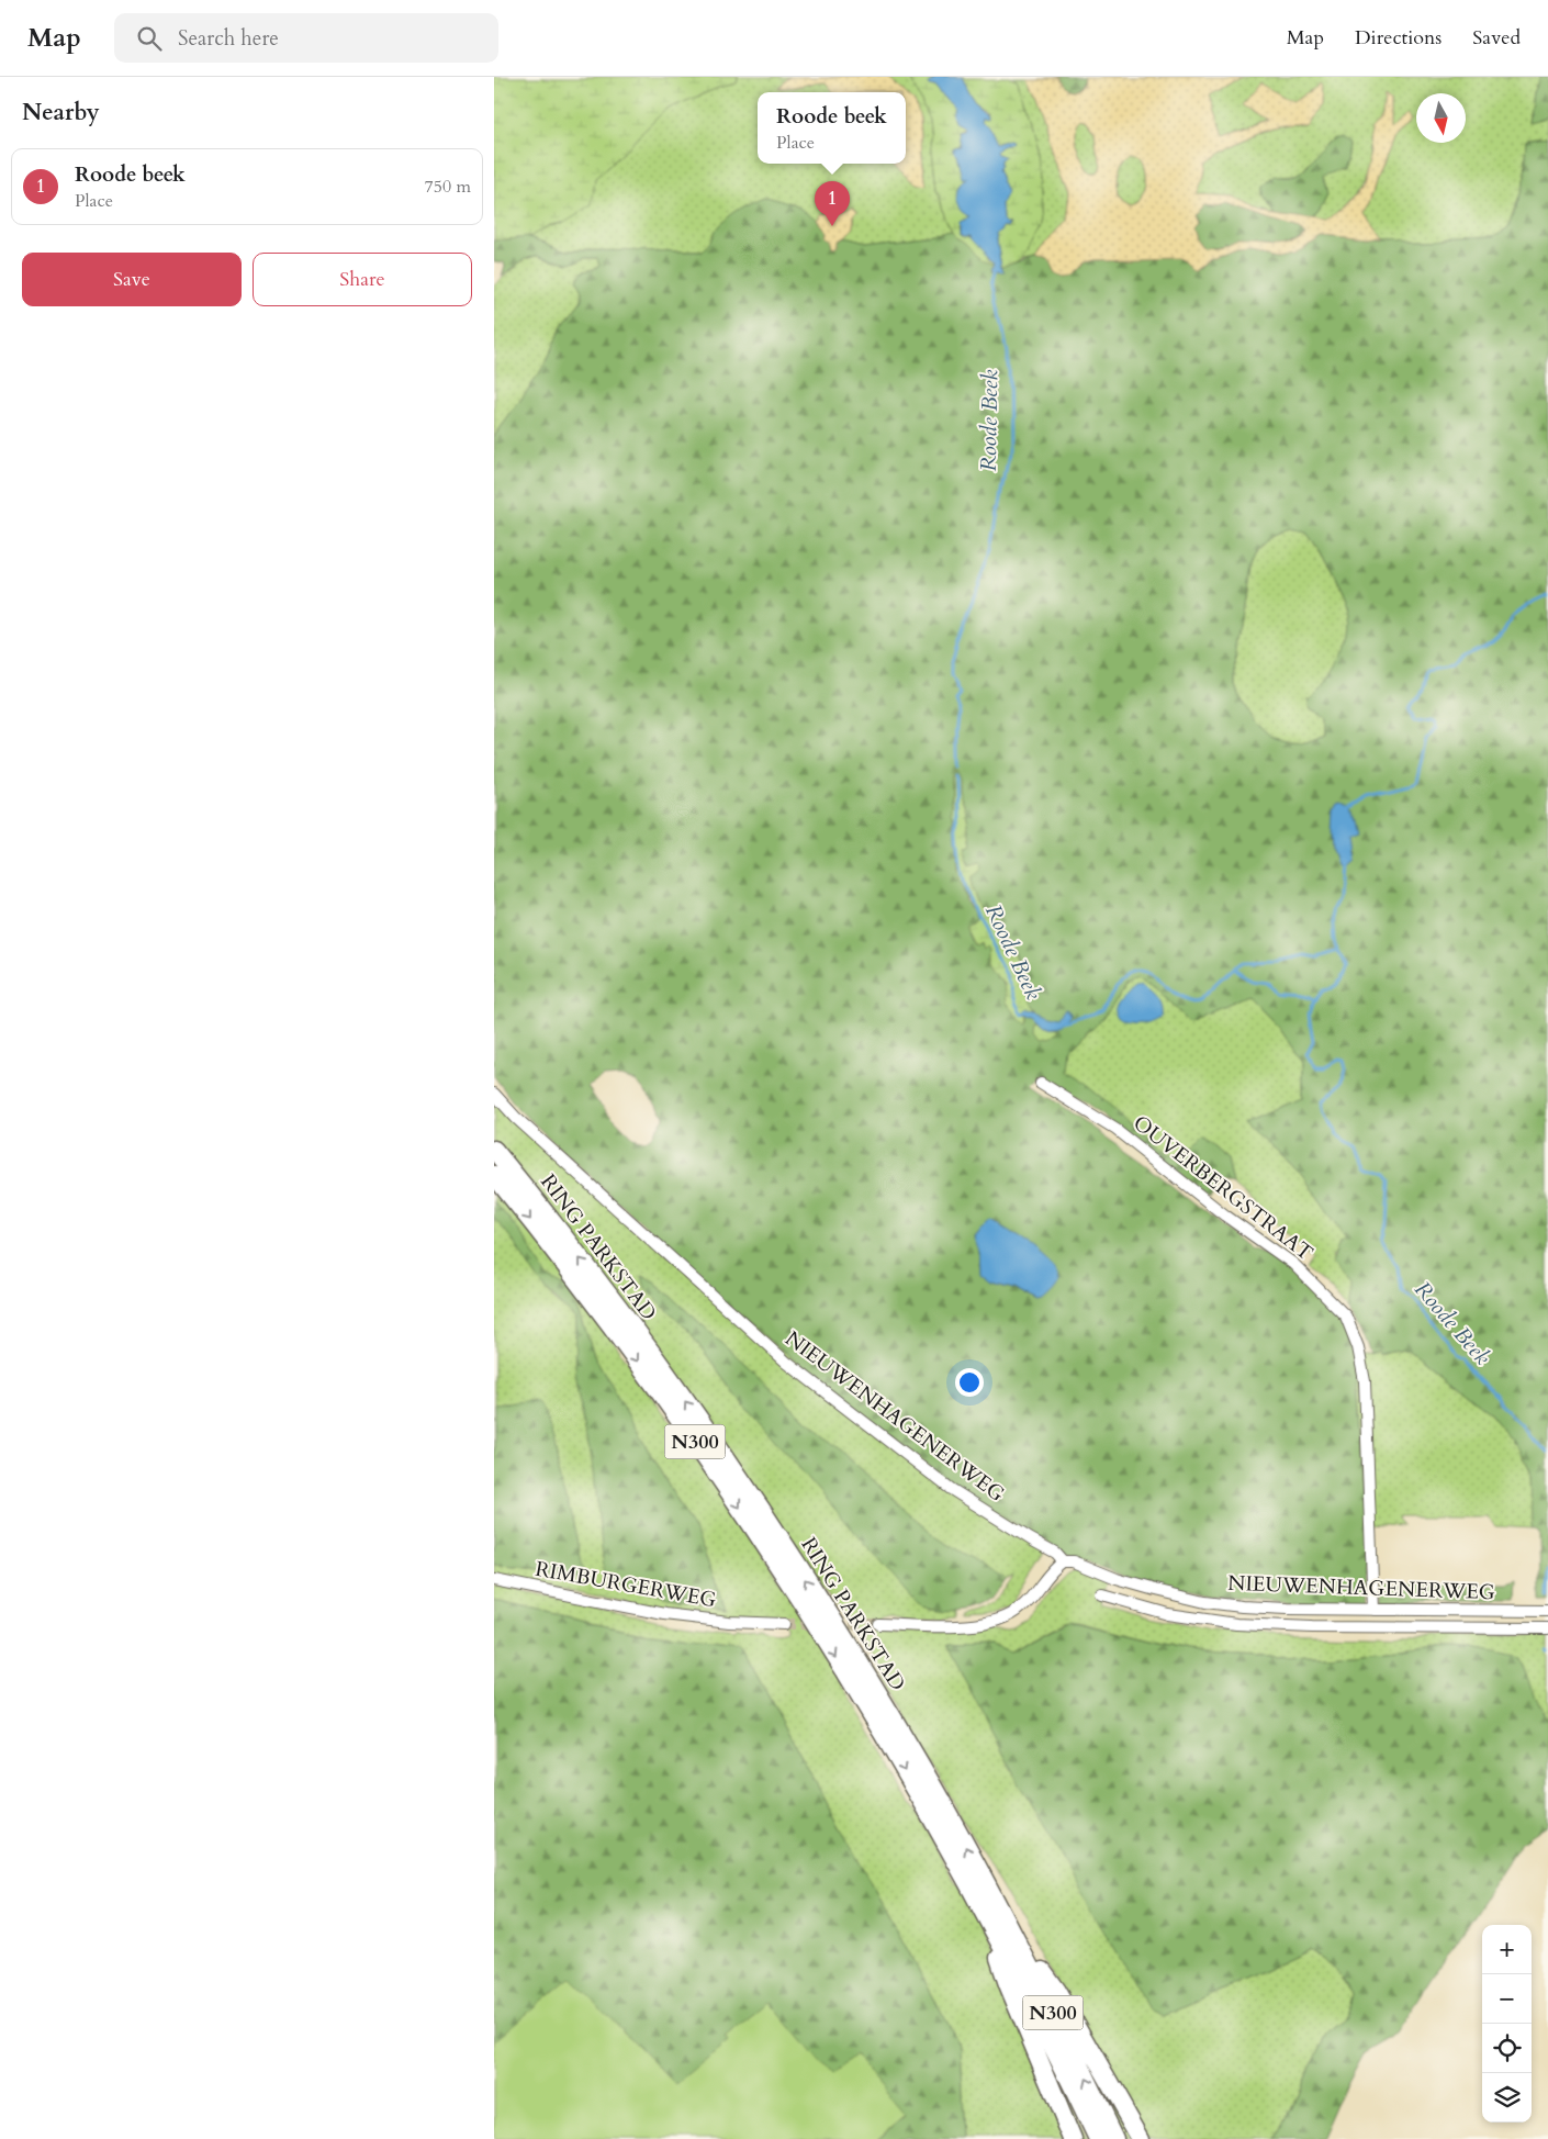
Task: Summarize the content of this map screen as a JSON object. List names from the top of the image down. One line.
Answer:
{"streets":{"highway":["RING PARKSTAD","N300"],"street":["OUVERBERGSTRAAT","NIEUWENHAGENERWEG","RIMBURGERWEG"]},"crossings":[["OUVERBERGSTRAAT","NIEUWENHAGENERWEG"],["RING PARKSTAD","N300"]],"water":["Roode Beek"],"north":"bottom","page":{"header":"Map","search":"Search here","nav":["Map","Directions","Saved"],"heading":"Nearby","popup":["Roode beek","Place"],"list":[{"mark":"1","name":"Roode beek","note":"Place","value":"750 m"}],"pins":"1","buttons":["Save","Share"],"map_buttons":["+","−"]}}
